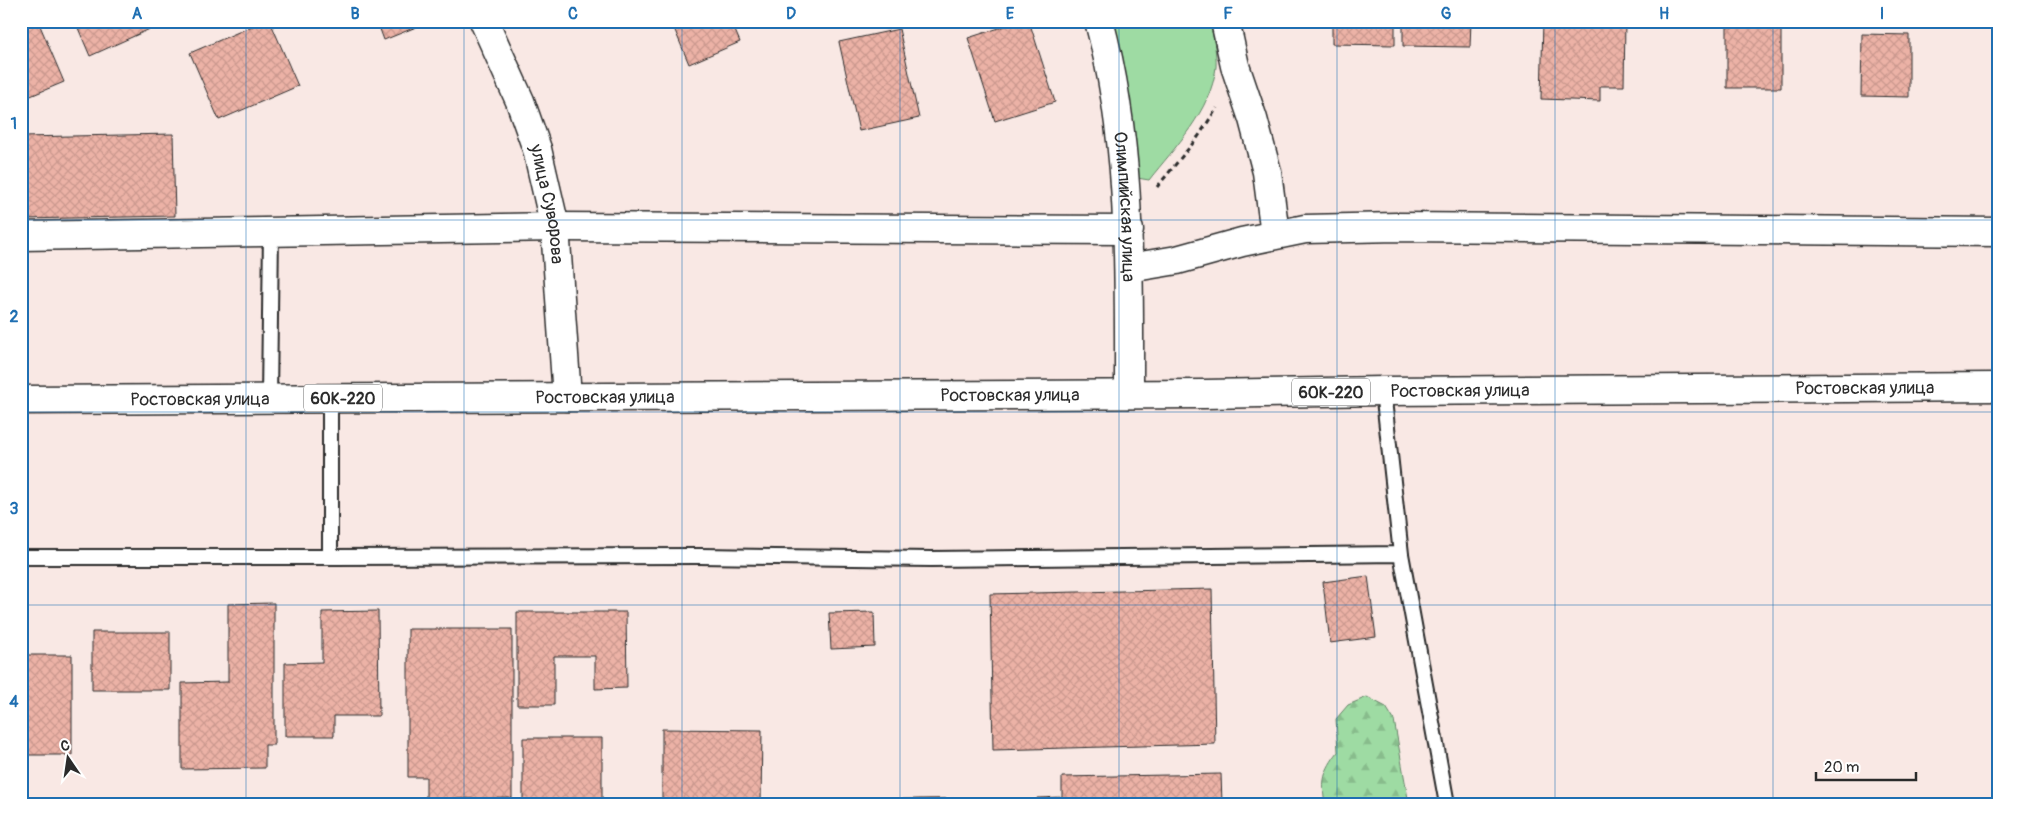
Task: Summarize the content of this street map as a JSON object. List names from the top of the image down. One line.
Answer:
{"streets":{"street":["улица Суворова","Олимпийская улица","Ростовская улица","60К-220"]},"crossings":[["улица Суворова","Ростовская улица"],["Олимпийская улица","Ростовская улица"]],"scale_bar":"20 m","north":"top","grid":{"columns":["A","B","C","D","E","F","G","H","I"],"rows":["1","2","3","4"]}}
